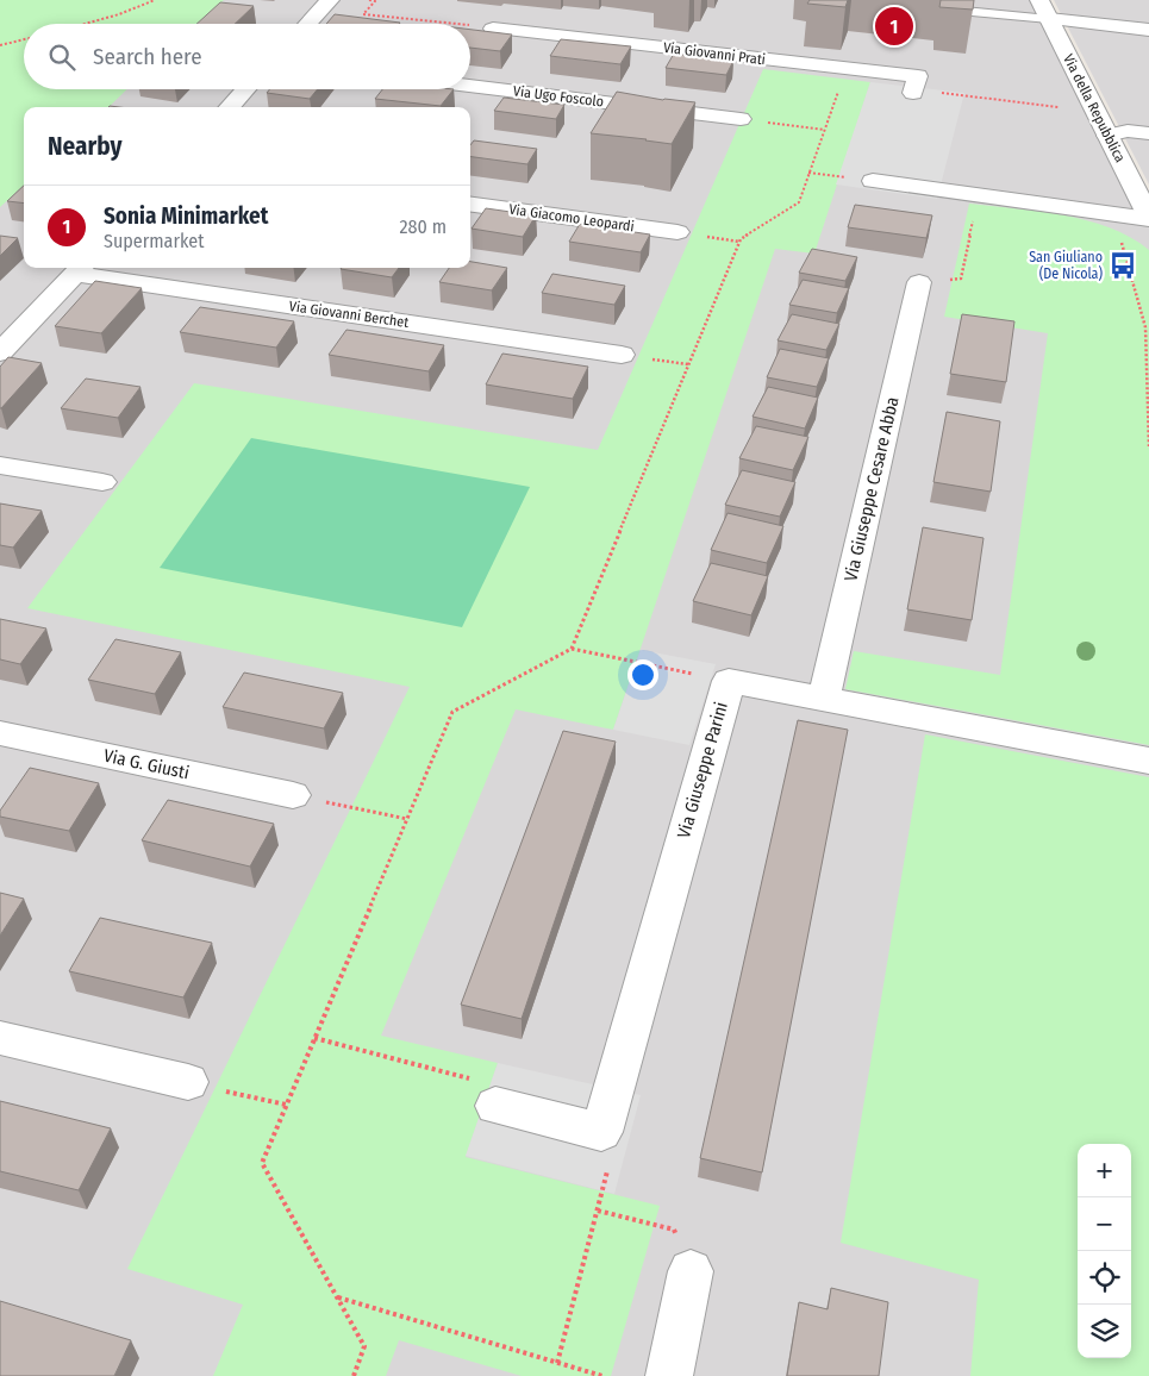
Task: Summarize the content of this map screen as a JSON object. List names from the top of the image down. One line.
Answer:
{"streets":{"street":["Via Giovanni Prati","Via Ugo Foscolo","Via della Repubblica","Via Giacomo Leopardi","Via Giovanni Berchet","Via Giuseppe Cesare Abba","Via G. Giusti","Via Giuseppe Parini"]},"crossings":[["Via Giuseppe Cesare Abba","Via Giuseppe Parini"]],"places":{"bus stop":["San Giuliano (De Nicola)"]},"page":{"pins":"1","search":"Search here","heading":"Nearby","list":[{"mark":"1","name":"Sonia Minimarket","note":"Supermarket","value":"280 m"}],"map_buttons":["+","−"]}}
